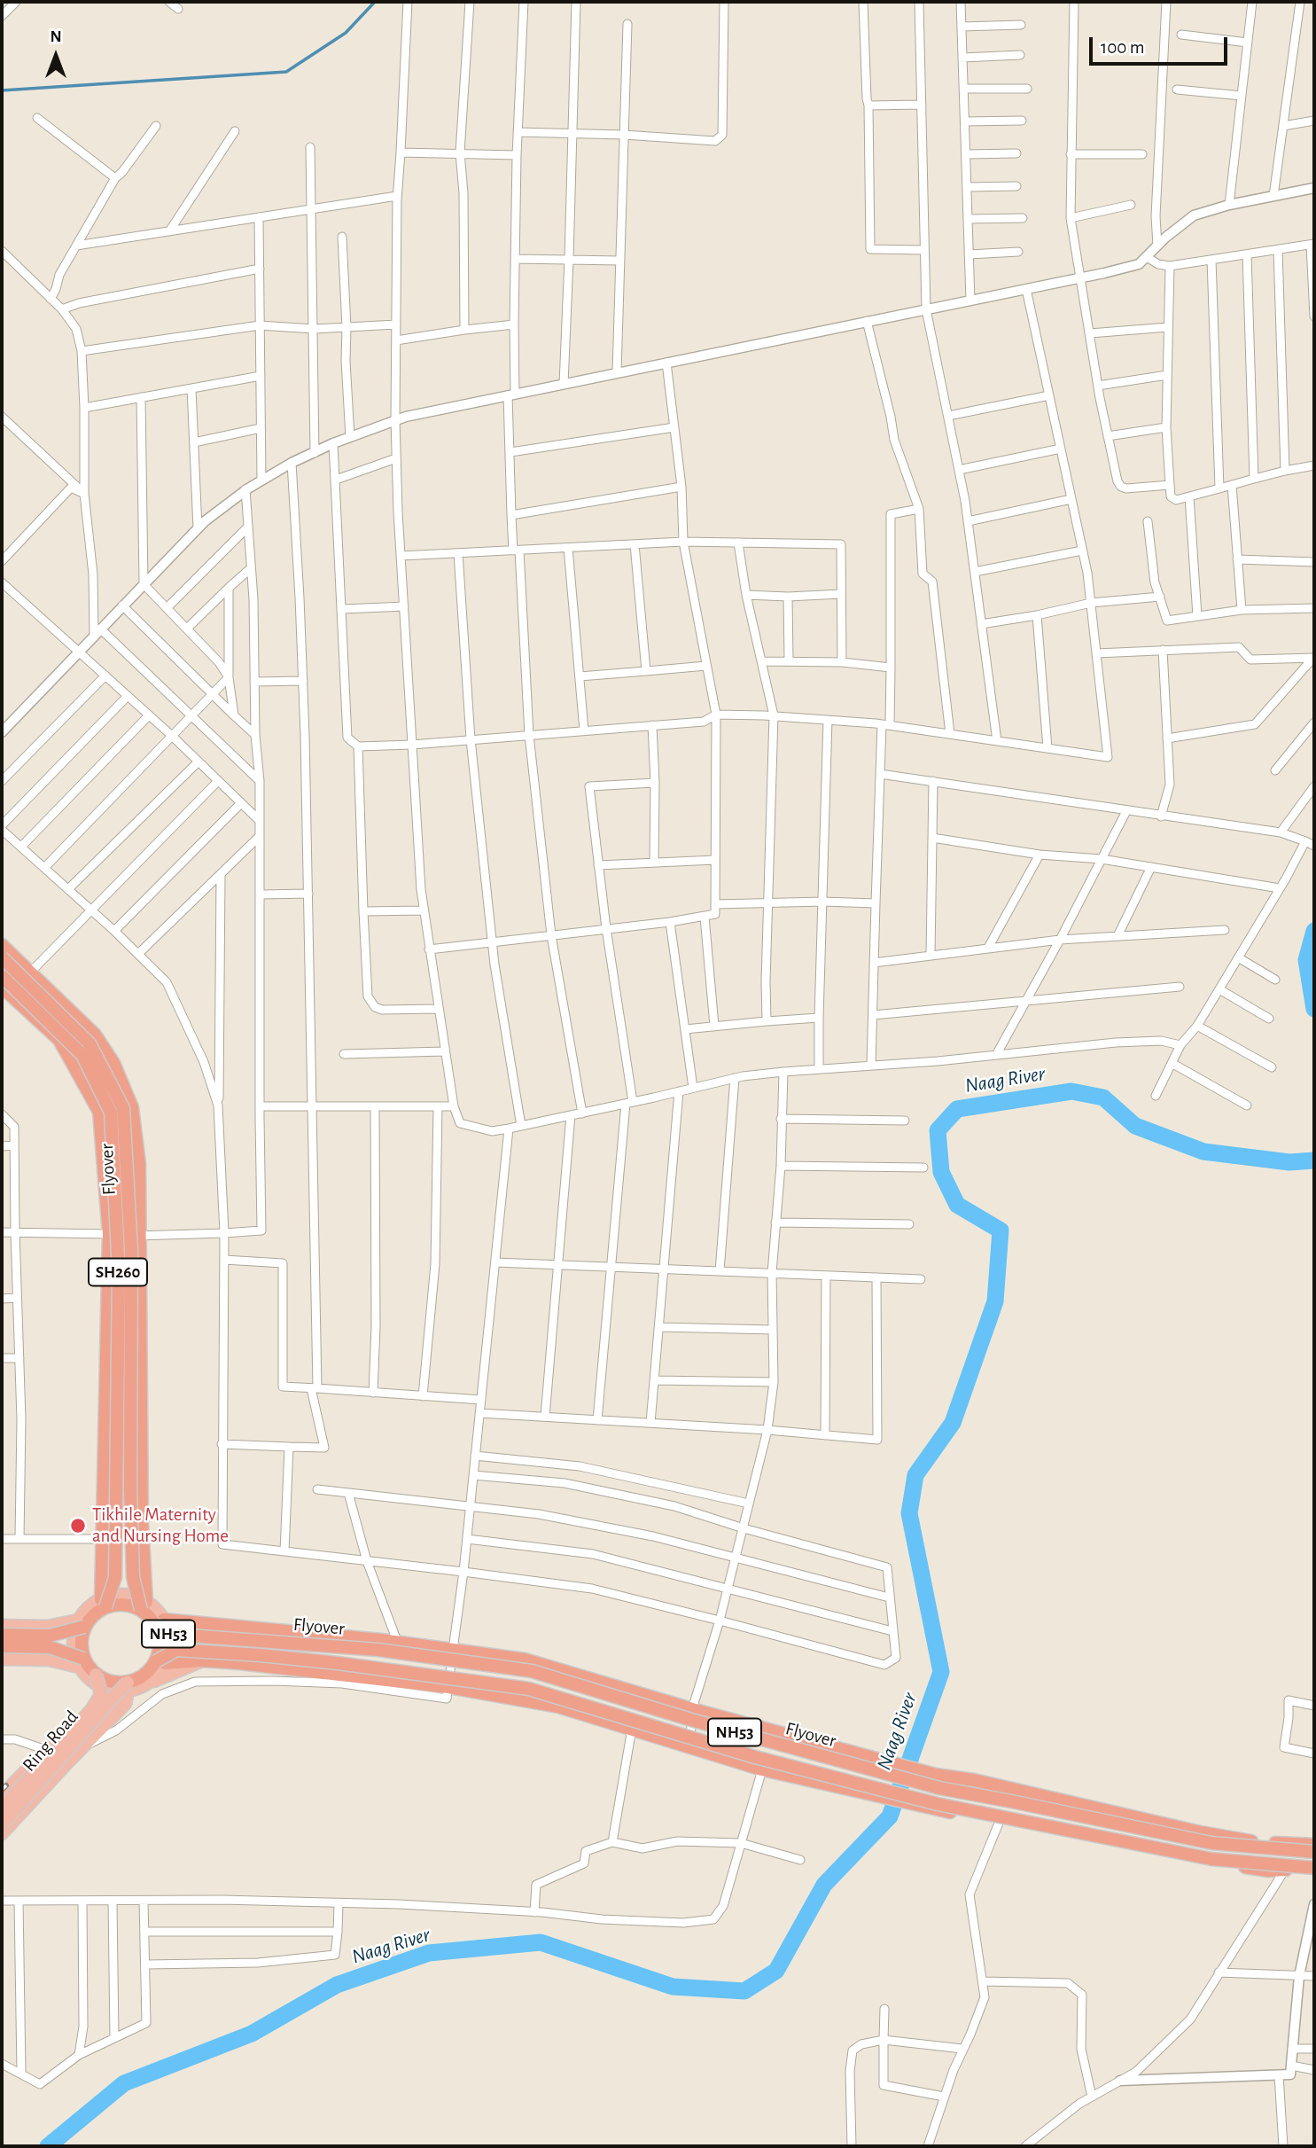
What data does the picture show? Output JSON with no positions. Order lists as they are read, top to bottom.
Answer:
{
  "streets": {
    "highway": ["Flyover", "SH260", "NH53"],
    "main road": ["Ring Road"]
  },
  "crossings": [
    ["Flyover", "SH260"],
    ["Flyover", "NH53"],
    ["Flyover", "Ring Road"],
    ["SH260", "NH53"],
    ["SH260", "Ring Road"],
    ["NH53", "Ring Road"]
  ],
  "water": ["Naag River"],
  "places": ["Tikhile Maternity and Nursing Home"],
  "scale_bar": "100 m",
  "north": "top"
}
